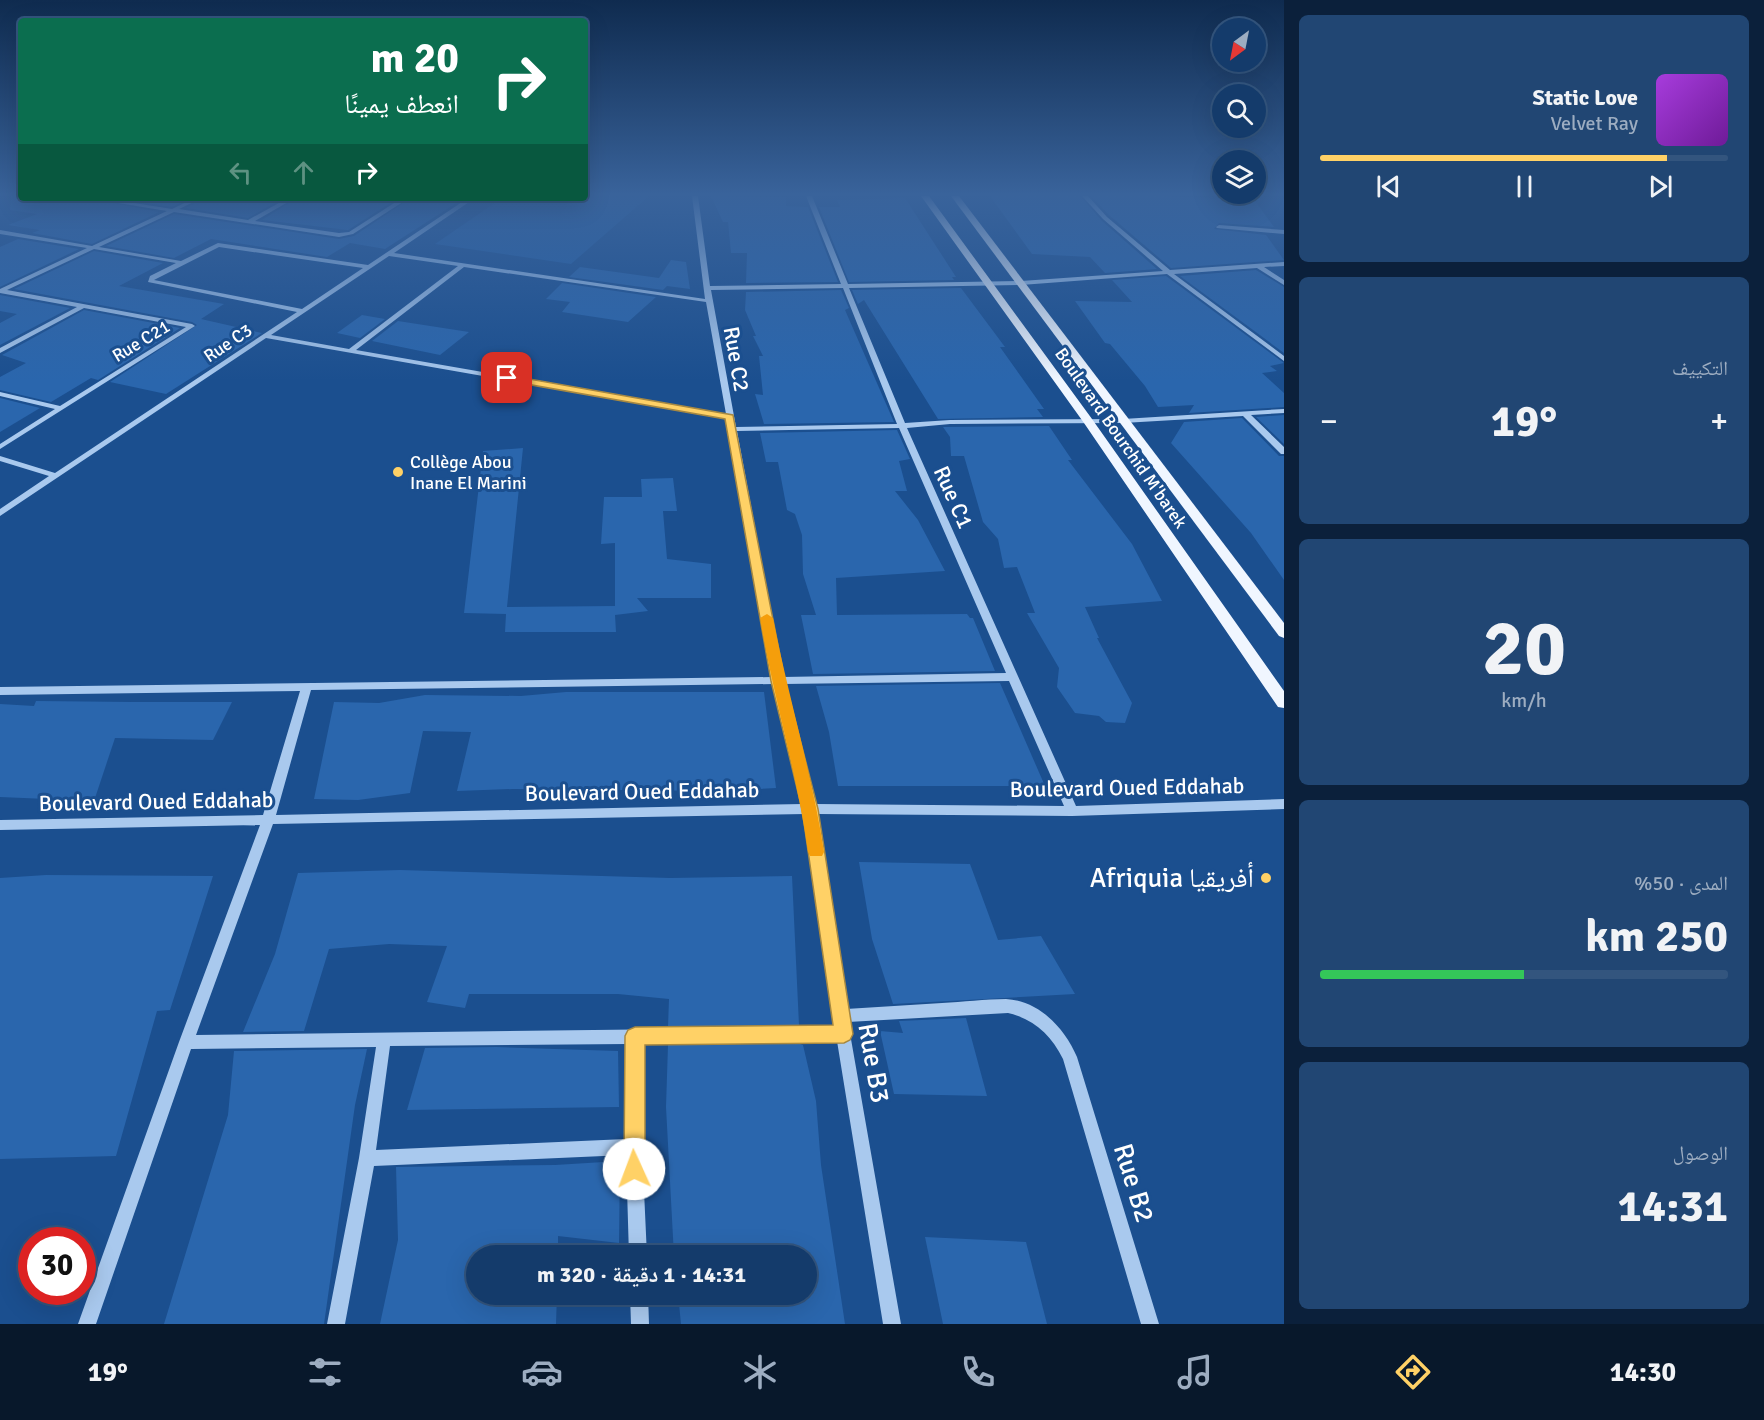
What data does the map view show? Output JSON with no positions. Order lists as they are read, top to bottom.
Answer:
{
  "streets": {
    "main road": ["Boulevard Bourchid M'barek"],
    "street": [
      "Rue C21",
      "Rue C3",
      "Rue C2",
      "Rue C1",
      "Boulevard Oued Eddahab",
      "Rue B3",
      "Rue B2"
    ]
  },
  "crossings": [
    ["Rue C2", "Boulevard Oued Eddahab"],
    ["Rue C2", "Rue B3"],
    ["Rue C1", "Boulevard Oued Eddahab"],
    ["Boulevard Oued Eddahab", "Rue B3"],
    ["Rue B3", "Rue B2"]
  ],
  "places": ["Collège Abou Inane El Marini", "Afriquia أفريقيا"],
  "north": "bottom left",
  "page": {
    "turn": ["20 m", "انعطف يمينًا"],
    "song": ["Static Love", "Velvet Ray"],
    "tile": [
      "التكييف",
      ["20", "km/h"],
      ["المدى · 50%", "250 km"],
      ["الوصول", "14:31"]
    ],
    "heat": ["−", "19°", "+"],
    "limit": "30",
    "trip": "14:31 · 1 دقيقة · 320 m",
    "tabs": ["14:30", "19°"]
  }
}
